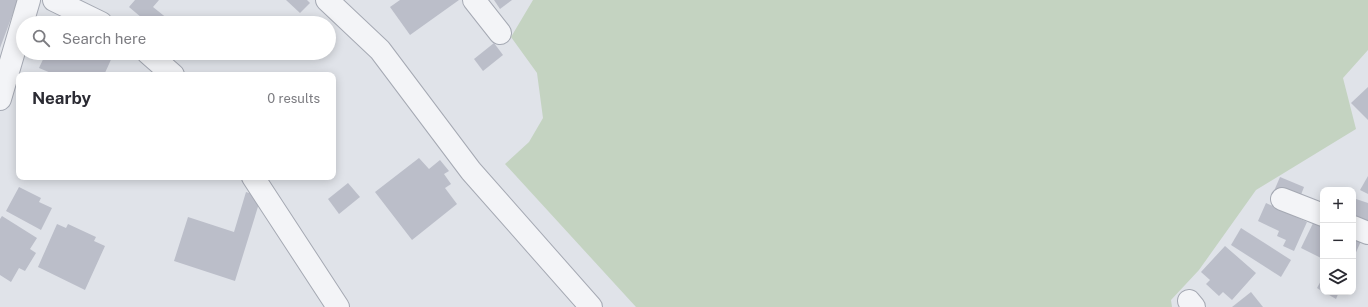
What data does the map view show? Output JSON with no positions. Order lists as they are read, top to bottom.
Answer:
{
  "page": {
    "search": "Search here",
    "heading": ["Nearby", "0 results"],
    "map_buttons": ["+", "−"]
  }
}
